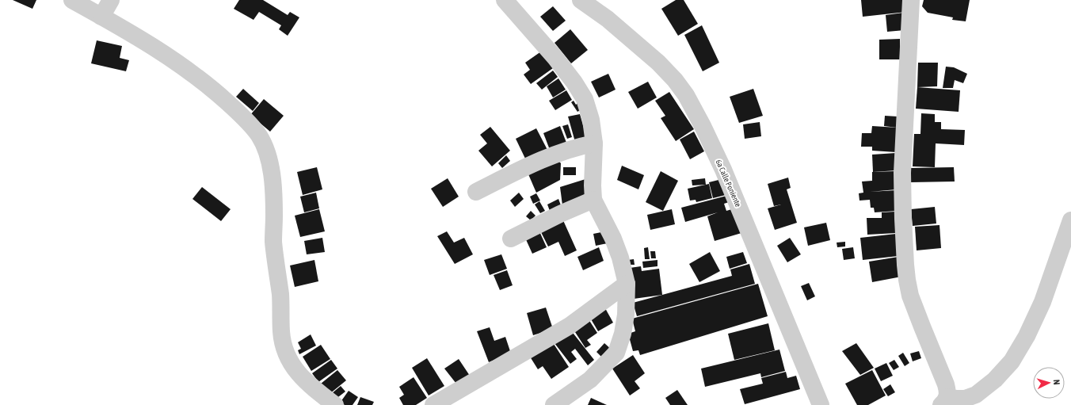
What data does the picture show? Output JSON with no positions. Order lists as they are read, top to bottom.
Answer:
{
  "streets": {
    "street": ["6a Calle Poniente"]
  },
  "north": "right"
}
